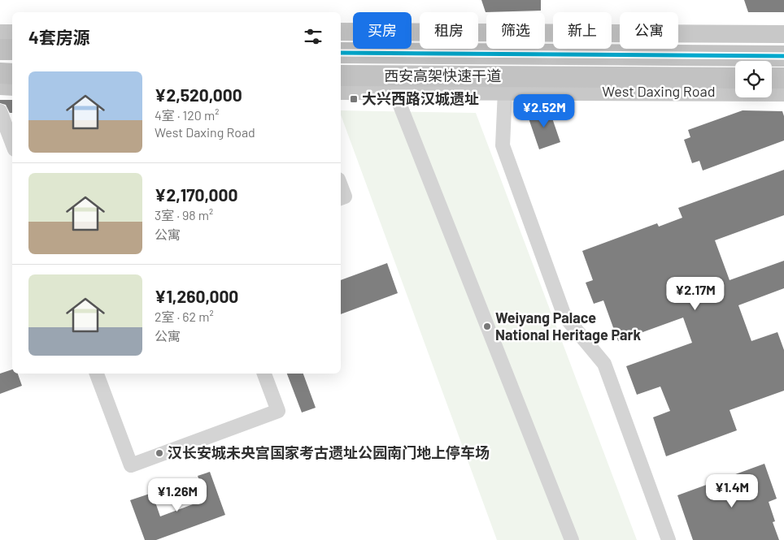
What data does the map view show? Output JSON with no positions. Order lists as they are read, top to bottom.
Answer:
{
  "streets": {
    "highway": ["西安高架快速干道"],
    "main road": ["West Daxing Road"]
  },
  "places": {
    "transit": ["大兴西路汉城遗址"],
    "other": ["Weiyang Palace National Heritage Park", "汉长安城未央宫国家考古遗址公园南门地上停车场"]
  },
  "page": {
    "chip": [
      "买房",
      "租房",
      "筛选",
      "新上",
      "公寓"
    ],
    "heading": "4套房源",
    "list": [
      {
        "name": "¥2,520,000",
        "note": "4室 · 120 m² · West Daxing Road"
      },
      {
        "name": "¥2,170,000",
        "note": "3室 · 98 m² · 公寓"
      },
      {
        "name": "¥1,260,000",
        "note": "2室 · 62 m² · 公寓"
      }
    ],
    "price": [
      "¥2.52M",
      "¥2.17M",
      "¥1.4M",
      "¥1.26M"
    ]
  }
}
